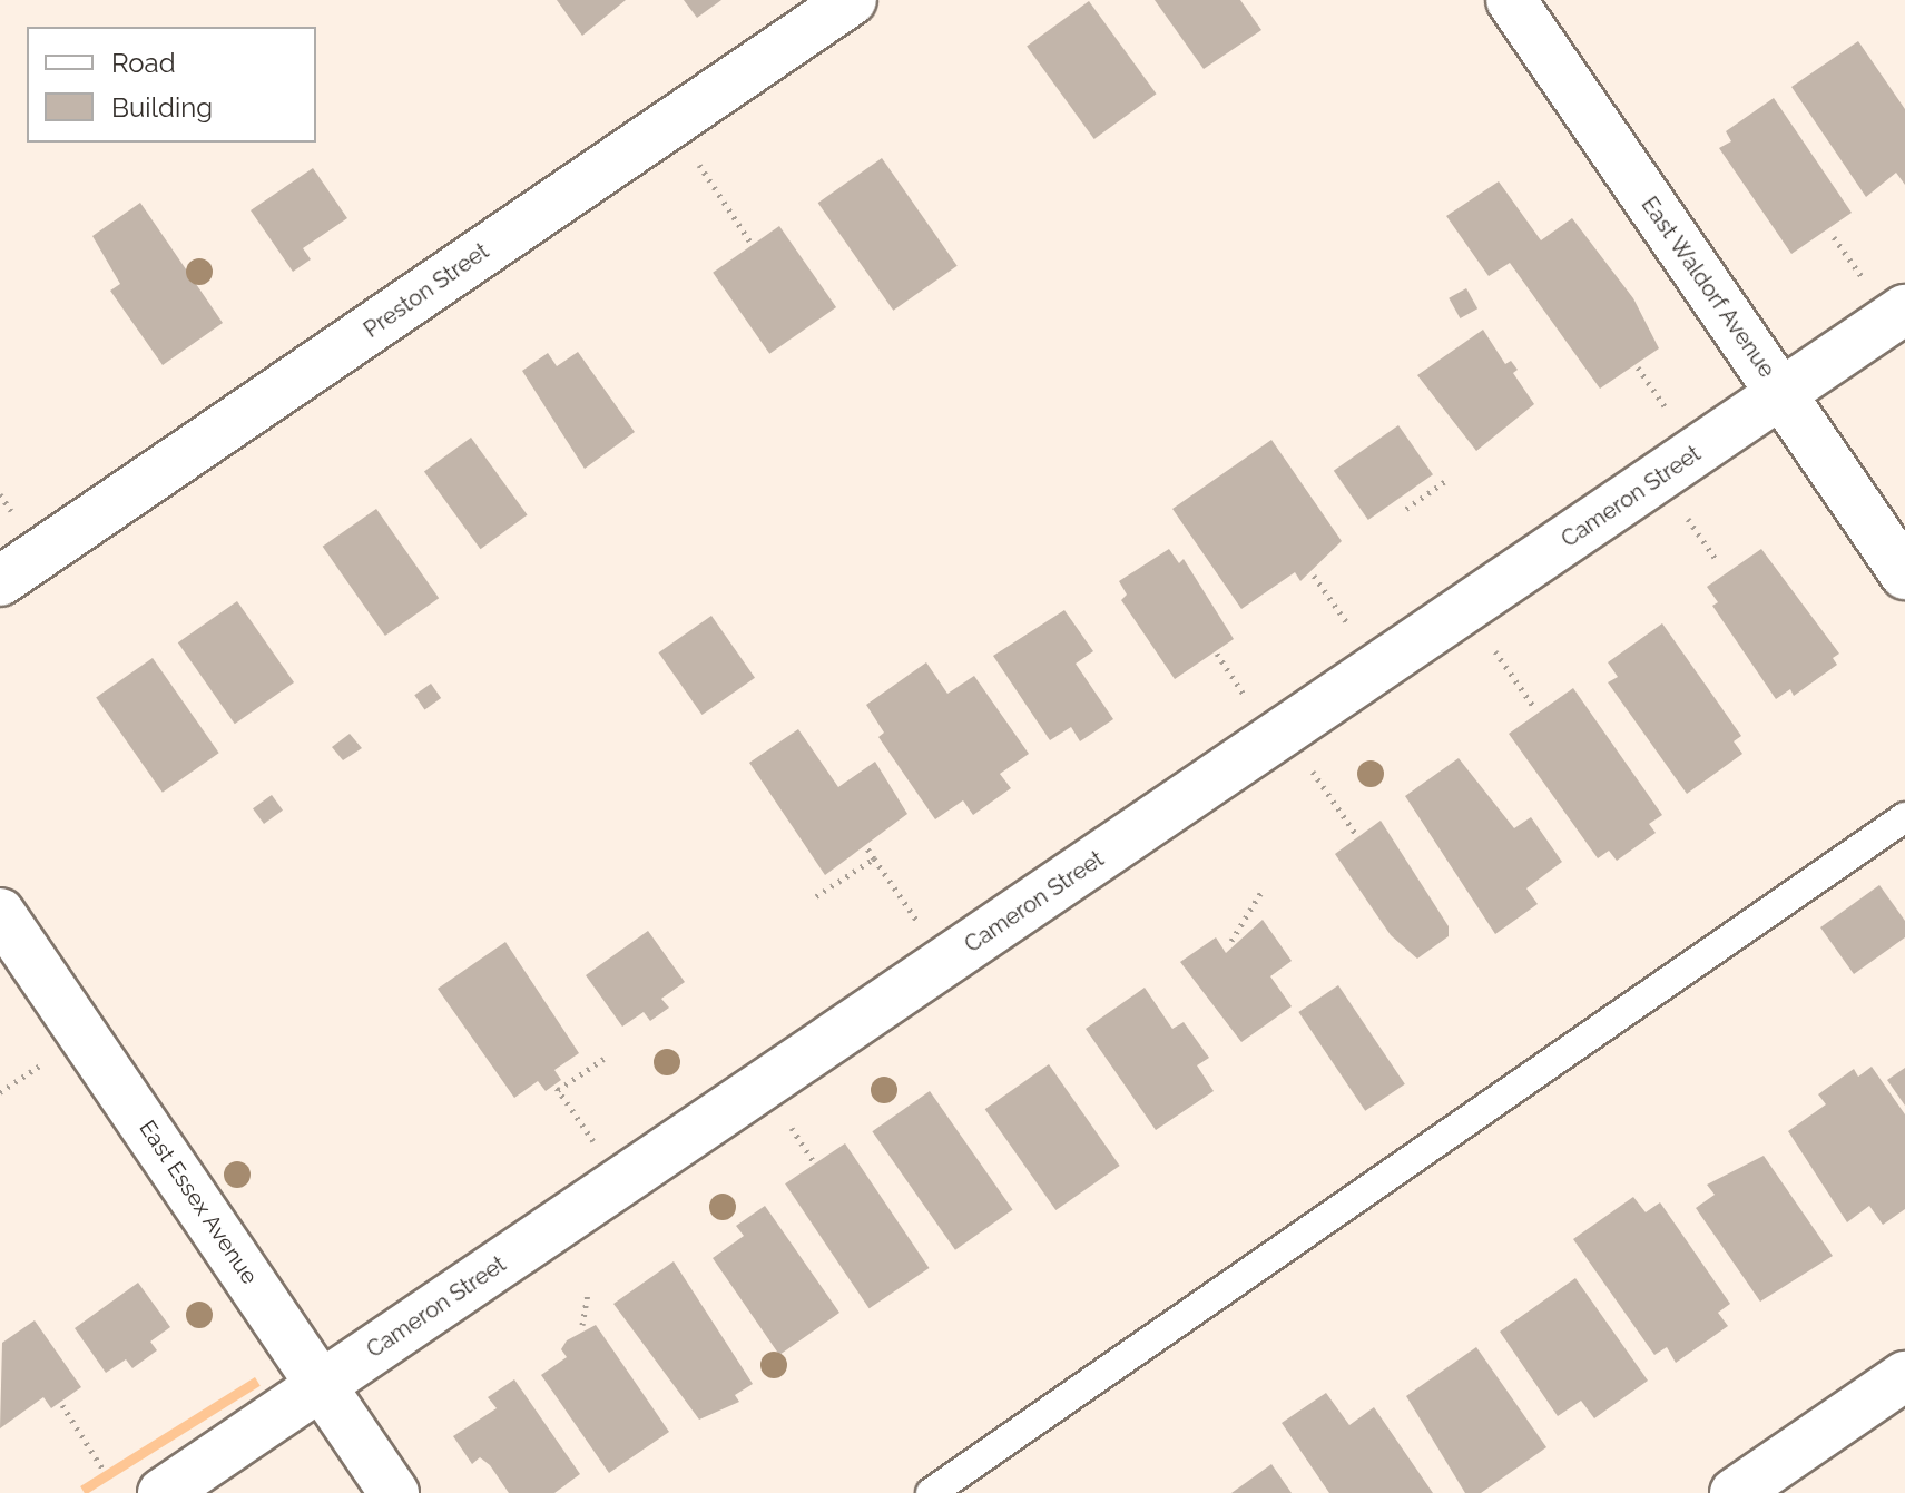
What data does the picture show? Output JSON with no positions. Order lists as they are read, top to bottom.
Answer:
{
  "streets": {
    "street": [
      "East Waldorf Avenue",
      "Preston Street",
      "Cameron Street",
      "East Essex Avenue"
    ]
  },
  "crossings": [
    ["East Waldorf Avenue", "Cameron Street"],
    ["Cameron Street", "East Essex Avenue"]
  ],
  "legend": ["Road", "Building"]
}
